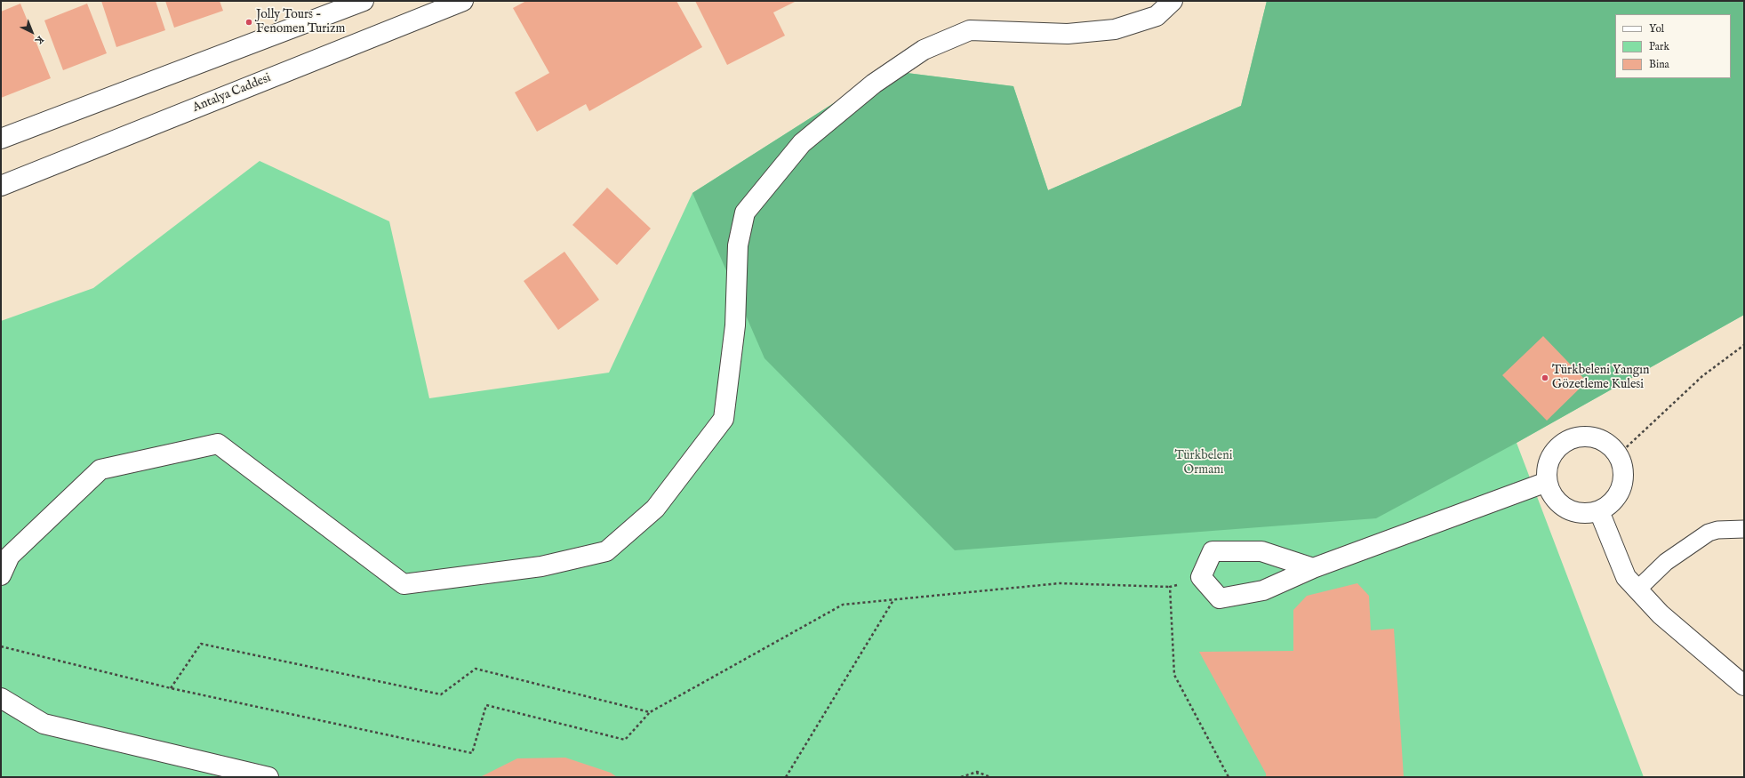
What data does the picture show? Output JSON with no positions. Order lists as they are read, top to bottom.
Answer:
{
  "streets": {
    "street": ["Antalya Caddesi"]
  },
  "parks": ["Türkbeleni Ormanı"],
  "places": ["Jolly Tours - Fenomen Turizm", "Türkbeleni Yangın Gözetleme Kulesi"],
  "legend": ["Yol", "Park", "Bina"],
  "north": "bottom right"
}
